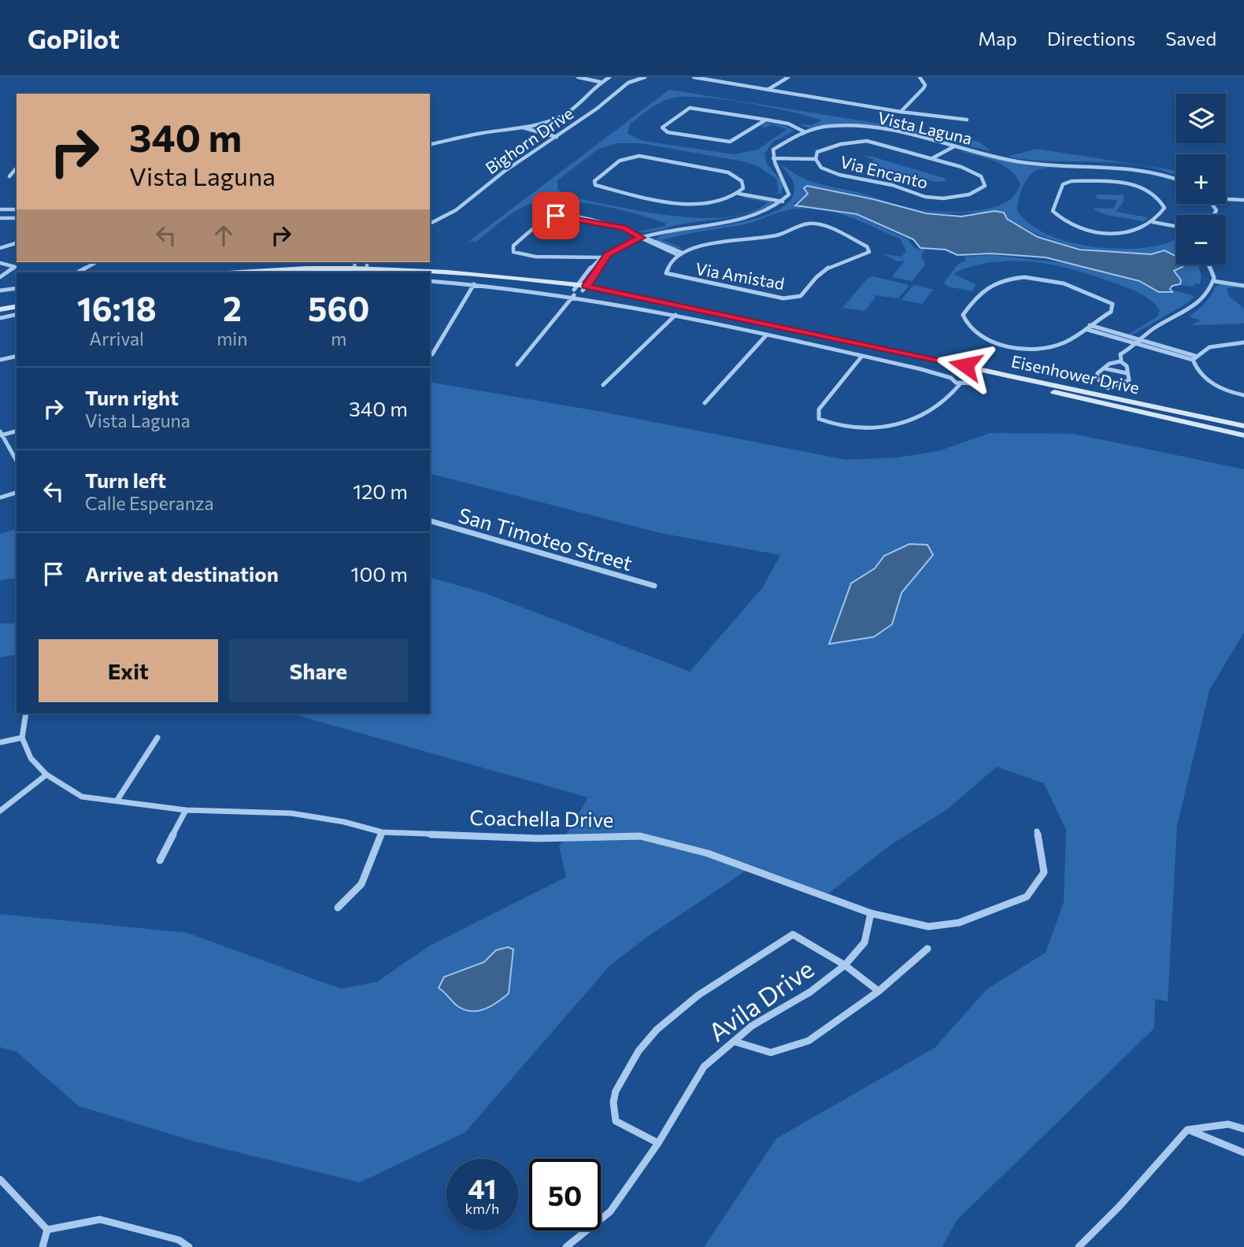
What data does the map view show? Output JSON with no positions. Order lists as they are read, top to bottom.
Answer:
{
  "streets": {
    "main road": ["Eisenhower Drive"],
    "street": [
      "Vista Laguna",
      "Bighorn Drive",
      "Via Encanto",
      "Via Amistad",
      "San Timoteo Street",
      "Coachella Drive",
      "Avila Drive"
    ]
  },
  "crossings": [
    ["Vista Laguna", "Via Encanto"],
    ["Coachella Drive", "Avila Drive"]
  ],
  "page": {
    "header": "GoPilot",
    "nav": ["Map", "Directions", "Saved"],
    "map_buttons": ["+", "−"],
    "turn": ["340 m", "Vista Laguna"],
    "eta": [
      "16:18",
      "Arrival",
      "2",
      "min",
      "560",
      "m"
    ],
    "list": [
      {
        "name": "Turn right",
        "note": "Vista Laguna",
        "value": "340 m"
      },
      {
        "name": "Turn left",
        "note": "Calle Esperanza",
        "value": "120 m"
      },
      {
        "name": "Arrive at destination",
        "value": "100 m"
      }
    ],
    "buttons": ["Exit", "Share"],
    "speed": "41 km/h",
    "limit": "50"
  }
}
